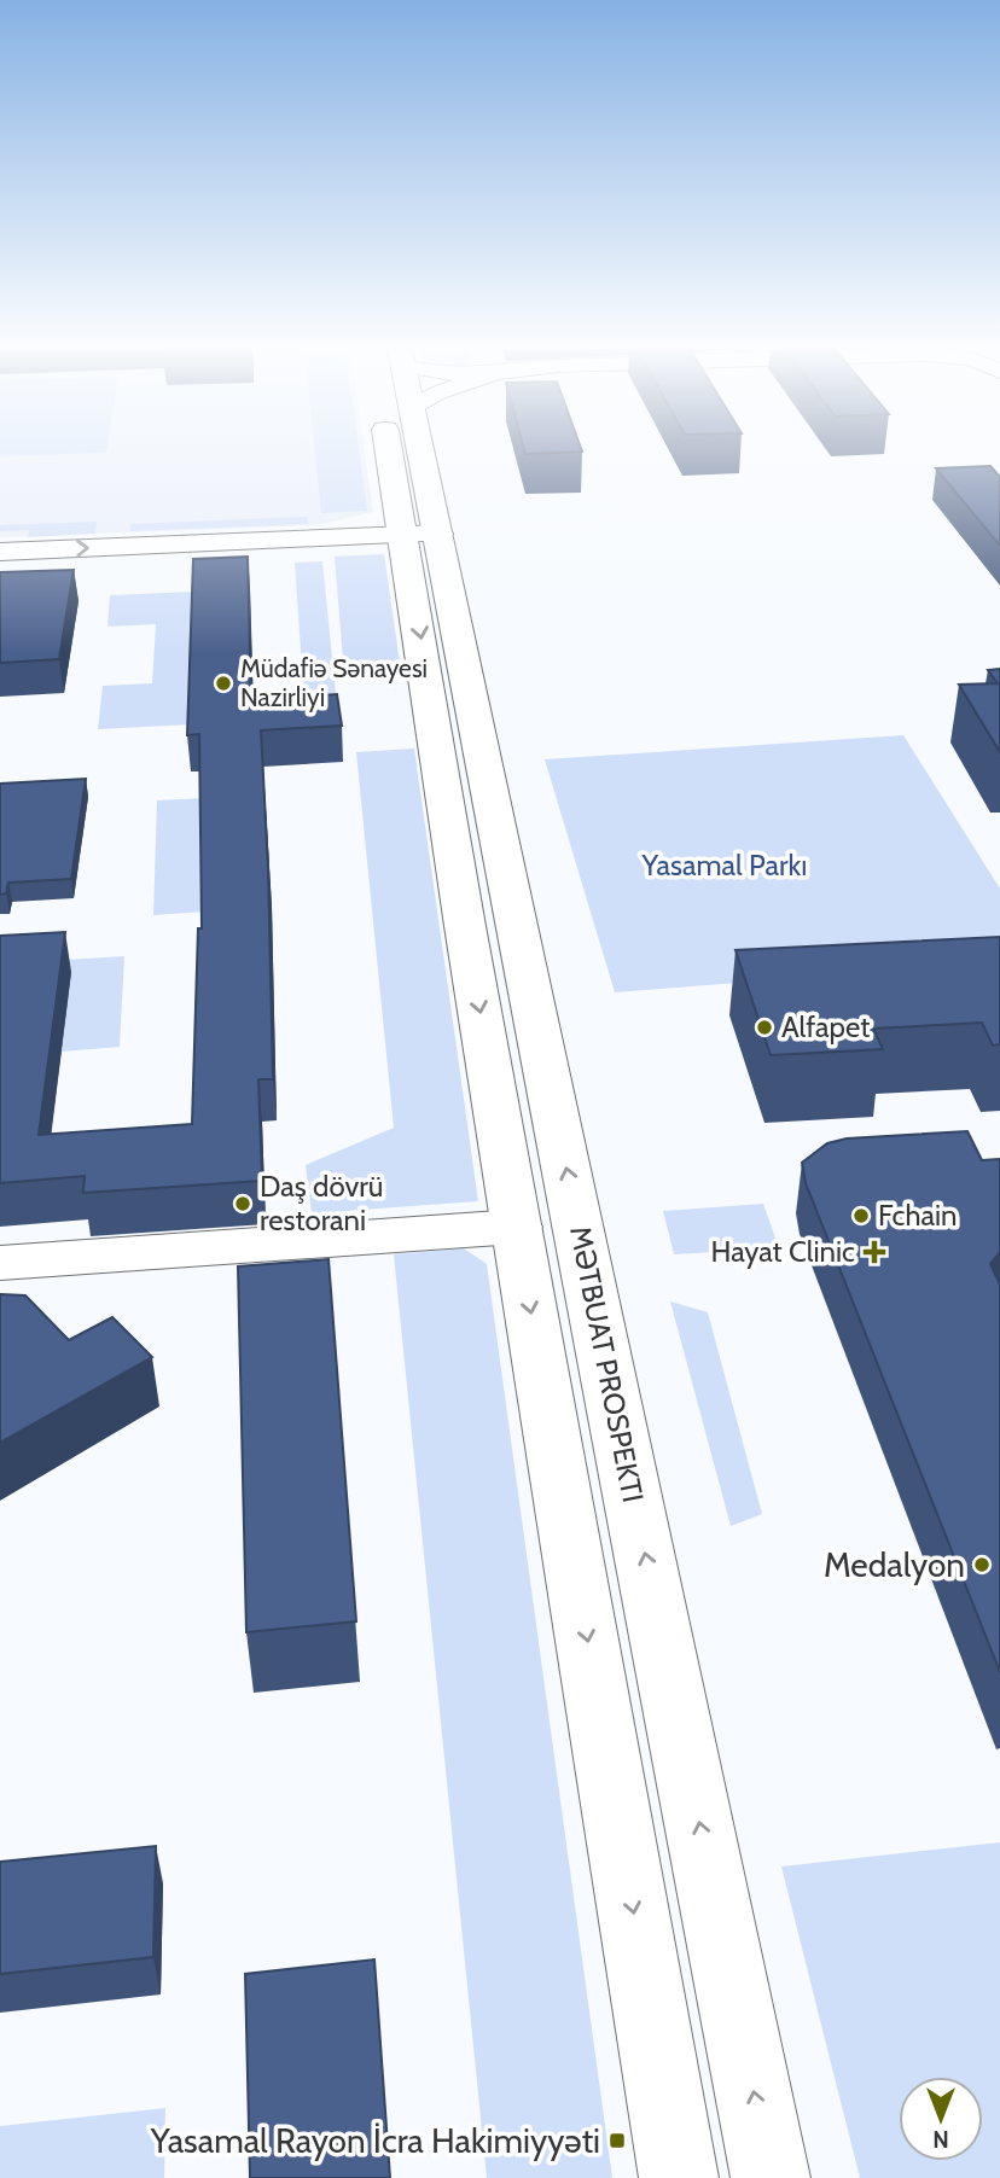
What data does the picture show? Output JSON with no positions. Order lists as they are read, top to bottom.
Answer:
{
  "streets": {
    "main road": ["MƏTBUAT PROSPEKTI"]
  },
  "parks": ["Yasamal Parkı"],
  "places": {
    "other": [
      "Müdafiə Sənayesi Nazirliyi",
      "Alfapet",
      "Daş dövrü restorani",
      "Fchain",
      "Medalyon"
    ],
    "health": ["Hayat Clinic"],
    "transit": ["Yasamal Rayon İcra Hakimiyyəti"]
  },
  "north": "bottom"
}
